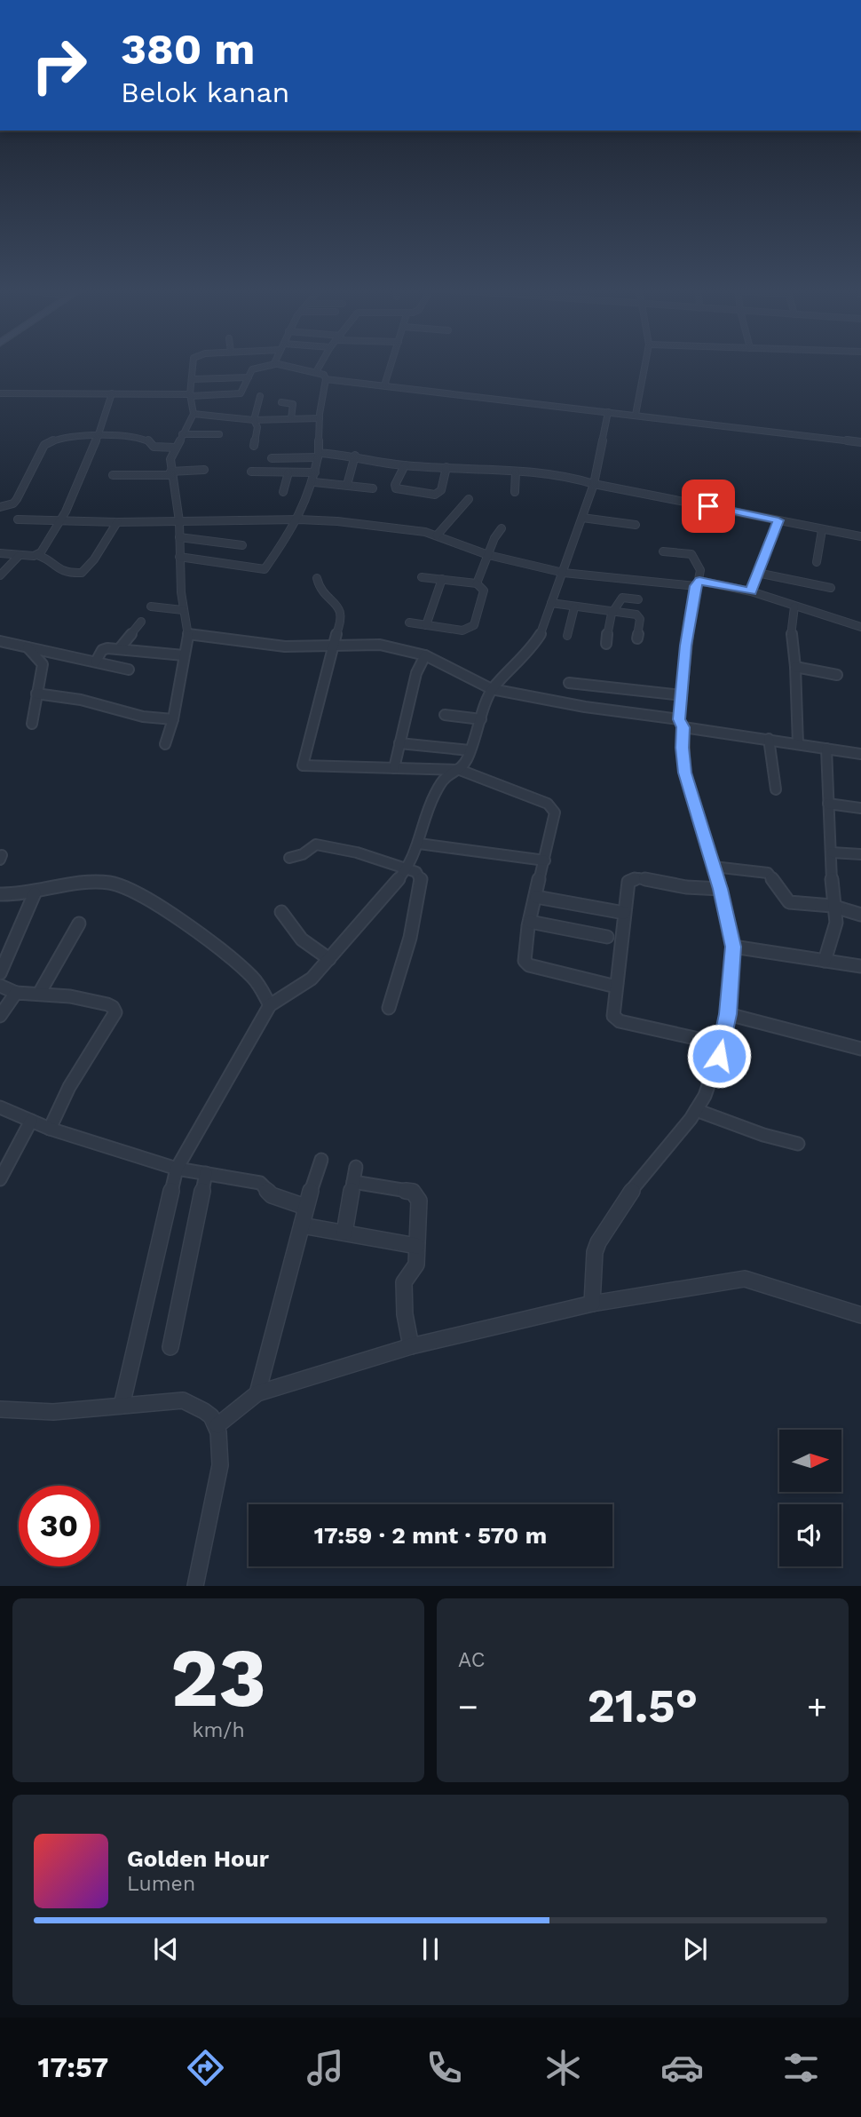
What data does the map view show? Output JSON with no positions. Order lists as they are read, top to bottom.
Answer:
{
  "north": "right",
  "page": {
    "turn": ["380 m", "Belok kanan"],
    "limit": "30",
    "trip": "17:59 · 2 mnt · 570 m",
    "tile": [
      ["23", "km/h"],
      "AC"
    ],
    "heat": ["−", "21.5°", "+"],
    "song": ["Golden Hour", "Lumen"],
    "tabs": "17:57"
  }
}
